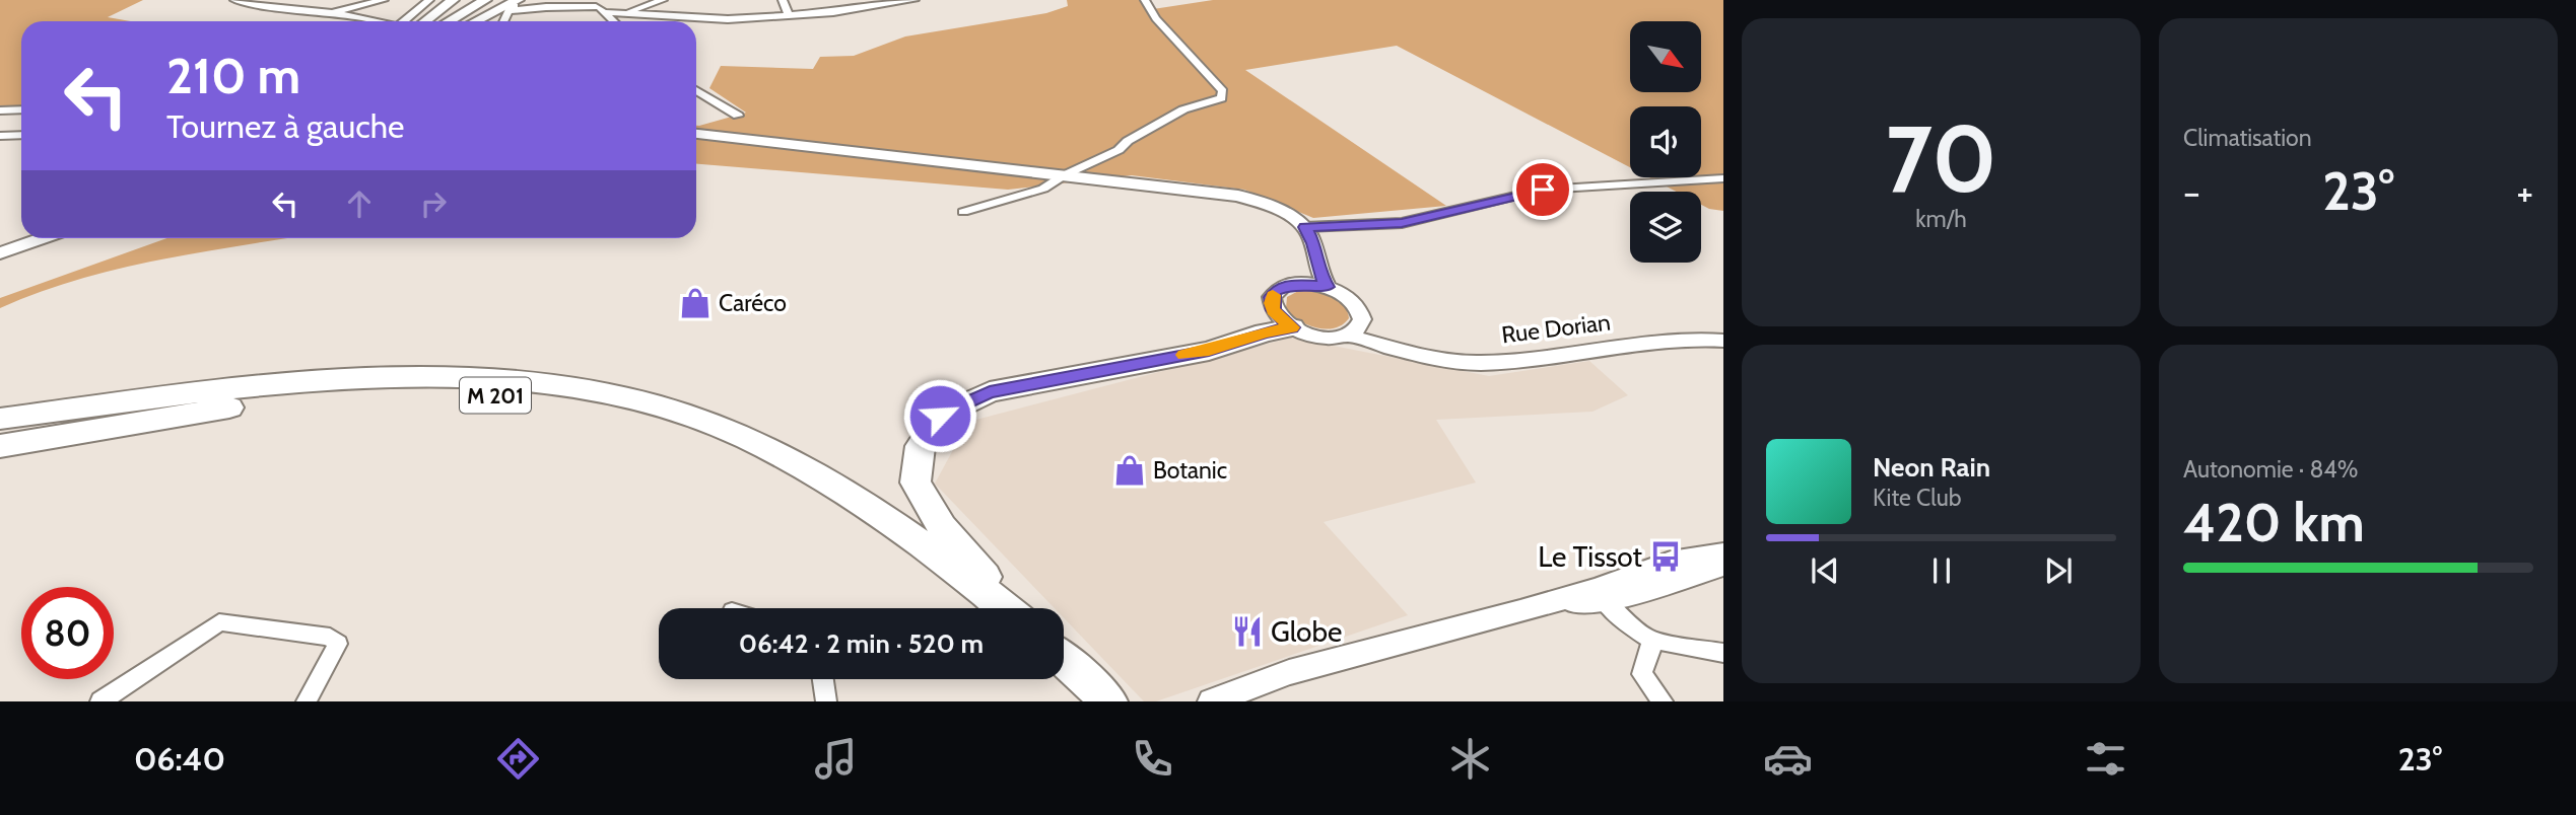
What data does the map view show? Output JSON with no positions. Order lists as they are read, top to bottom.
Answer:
{
  "streets": {
    "highway": ["M 201"],
    "main road": ["Rue Dorian"]
  },
  "places": {
    "shop": ["Caréco", "Botanic"],
    "bus stop": ["Le Tissot"],
    "restaurant": ["Globe"]
  },
  "north": "bottom right",
  "page": {
    "tile": [
      ["70", "km/h"],
      "Climatisation",
      ["Autonomie · 84%", "420 km"]
    ],
    "turn": ["210 m", "Tournez à gauche"],
    "heat": ["−", "23°", "+"],
    "song": ["Neon Rain", "Kite Club"],
    "limit": "80",
    "trip": "06:42 · 2 min · 520 m",
    "tabs": ["06:40", "23°"]
  }
}
